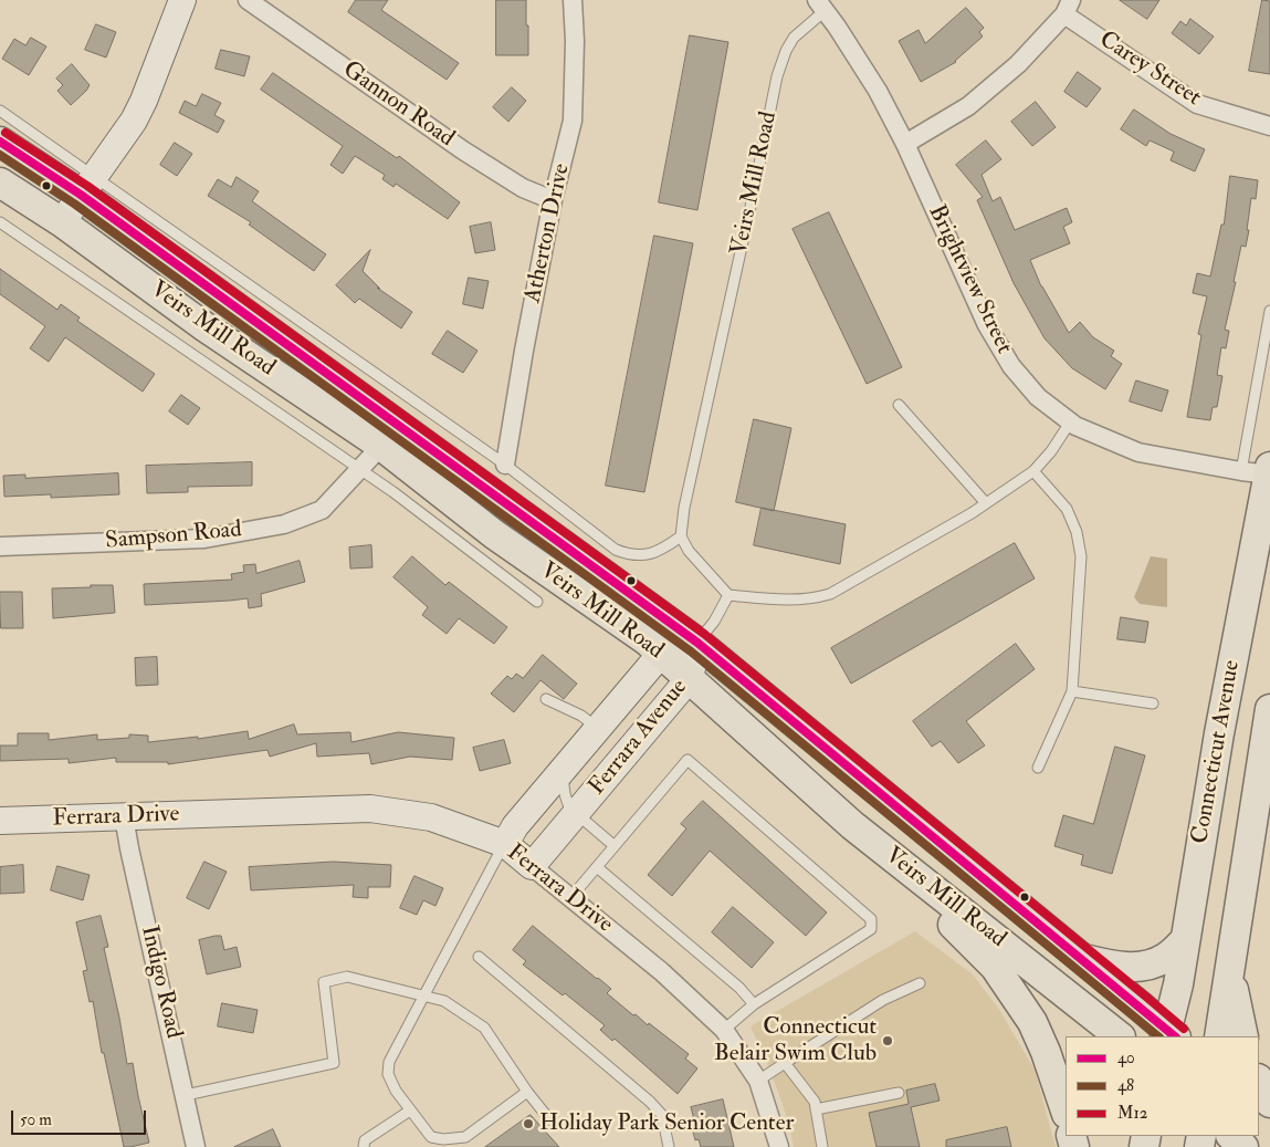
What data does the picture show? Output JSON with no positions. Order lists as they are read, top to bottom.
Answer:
{
  "streets": {
    "main road": ["Veirs Mill Road", "Connecticut Avenue"],
    "street": [
      "Carey Street",
      "Gannon Road",
      "Atherton Drive",
      "Brightview Street",
      "Sampson Road",
      "Ferrara Avenue",
      "Ferrara Drive",
      "Indigo Road"
    ]
  },
  "crossings": [
    ["Gannon Road", "Atherton Drive"],
    ["Veirs Mill Road", "Atherton Drive"],
    ["Veirs Mill Road", "Brightview Street"],
    ["Veirs Mill Road", "Sampson Road"],
    ["Veirs Mill Road", "Ferrara Avenue"],
    ["Veirs Mill Road", "Connecticut Avenue"],
    ["Brightview Street", "Connecticut Avenue"],
    ["Ferrara Avenue", "Ferrara Drive"],
    ["Ferrara Drive", "Indigo Road"]
  ],
  "places": ["Connecticut Belair Swim Club", "Holiday Park Senior Center"],
  "lines": ["transit line M12", "transit line 40", "transit line 48"],
  "legend": ["40", "48", "M12"],
  "scale_bar": "50 m"
}
